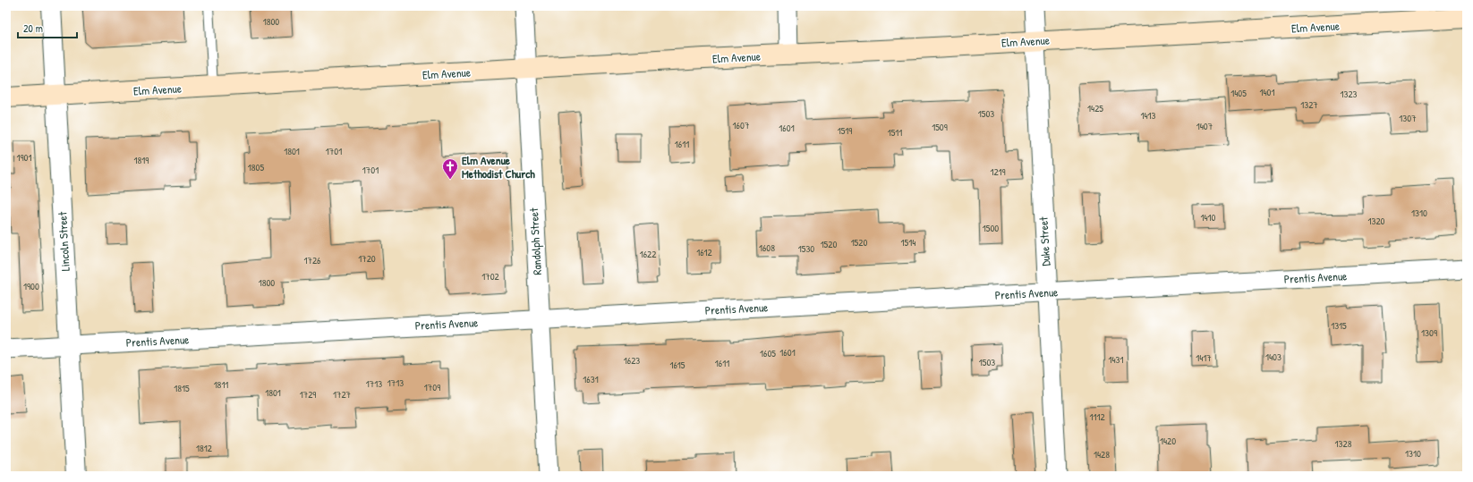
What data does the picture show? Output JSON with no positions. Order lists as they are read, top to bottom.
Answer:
{
  "streets": {
    "main road": ["Elm Avenue"],
    "street": [
      "Lincoln Street",
      "Randolph Street",
      "Duke Street",
      "Prentis Avenue"
    ]
  },
  "crossings": [
    ["Elm Avenue", "Lincoln Street"],
    ["Elm Avenue", "Randolph Street"],
    ["Elm Avenue", "Duke Street"],
    ["Lincoln Street", "Prentis Avenue"],
    ["Randolph Street", "Prentis Avenue"],
    ["Duke Street", "Prentis Avenue"]
  ],
  "places": {
    "church": ["Elm Avenue Methodist Church"]
  },
  "house_numbers": [
    "1800",
    "1401",
    "1405",
    "1323",
    "1327",
    "1425",
    "1503",
    "1413",
    "1307",
    "1607",
    "1407",
    "1509",
    "1601",
    "1519",
    "1511",
    "1611",
    "1801",
    "1701",
    "1901",
    "1819",
    "1805",
    "1701",
    "1219",
    "1310",
    "1410",
    "1320",
    "1500",
    "1520",
    "1514",
    "1520",
    "1608",
    "1530",
    "1612",
    "1622",
    "1720",
    "1726",
    "1702",
    "1800",
    "1900",
    "1315",
    "1309",
    "1601",
    "1605",
    "1403",
    "1417",
    "1431",
    "1623",
    "1503",
    "1611",
    "1615",
    "1631",
    "1713",
    "1713",
    "1811",
    "1709",
    "1815",
    "1801",
    "1729",
    "1727",
    "1112",
    "1420",
    "1328",
    "1812",
    "1310",
    "1428"
  ],
  "scale_bar": "20 m"
}
